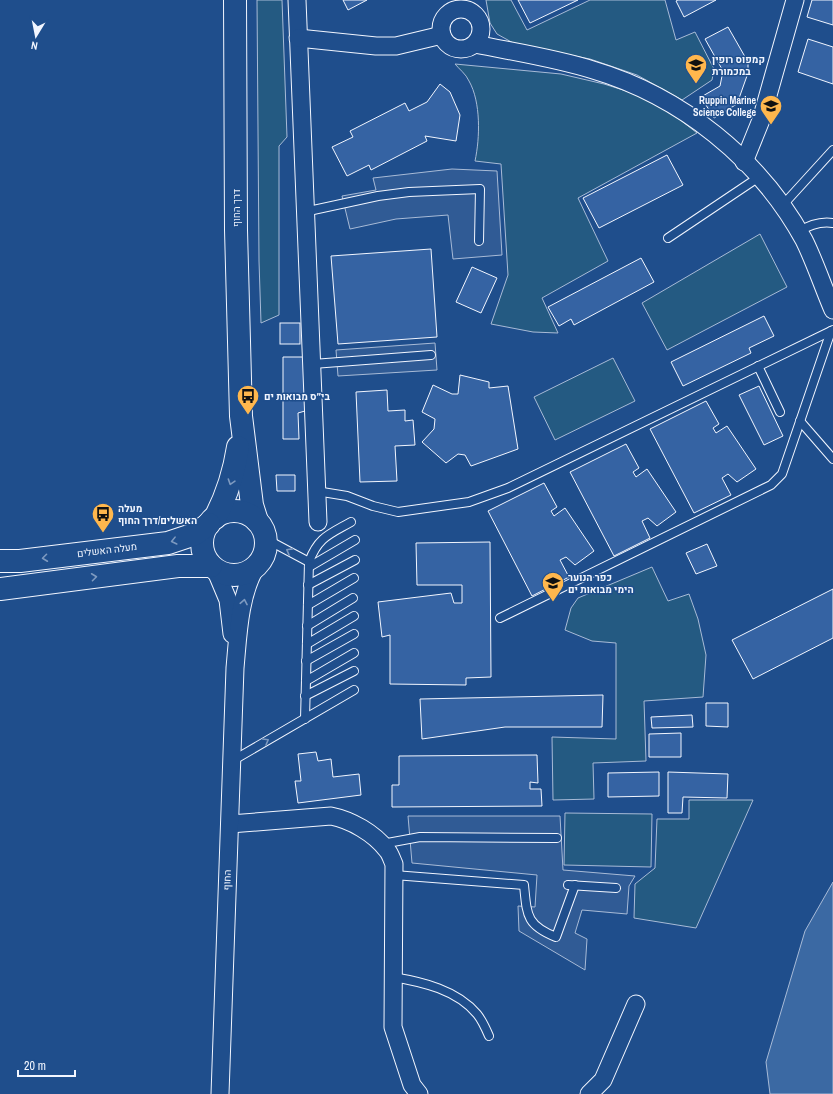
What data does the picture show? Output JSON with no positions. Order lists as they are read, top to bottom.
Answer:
{
  "streets": {
    "main road": ["דרך החוף", "מעלה האשלים"],
    "street": ["החוף"]
  },
  "crossings": [
    ["דרך החוף", "מעלה האשלים"],
    ["דרך החוף", "החוף"],
    ["מעלה האשלים", "החוף"]
  ],
  "places": {
    "school or university": ["קמפוס רופין במכמורת", "Ruppin Marine Science College", "כפר הנוער הימי מבואות ים"],
    "bus stop": ["בי״ס מבואות ים", "מעלה האשלים/דרך החוף"]
  },
  "scale_bar": "20 m",
  "north": "bottom"
}
